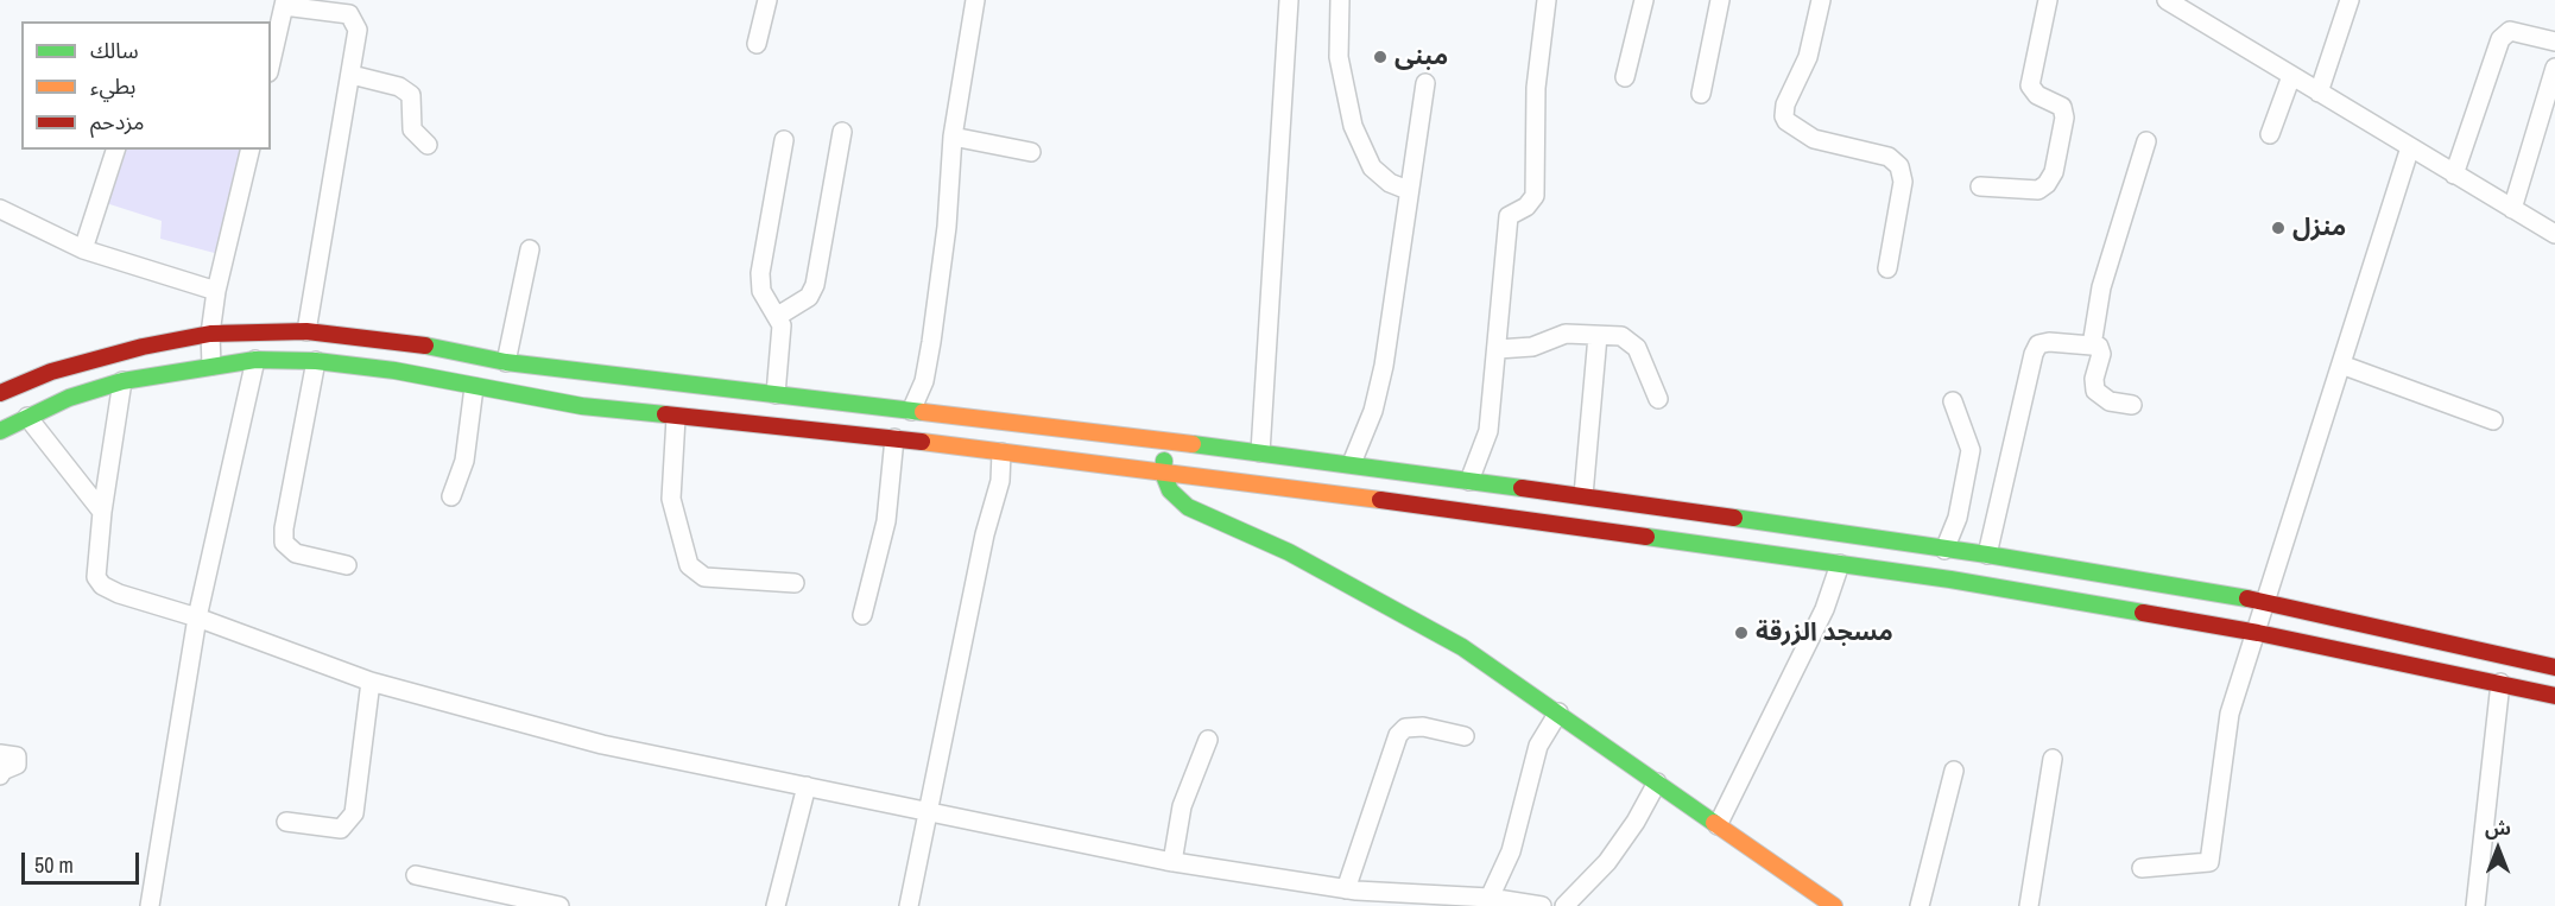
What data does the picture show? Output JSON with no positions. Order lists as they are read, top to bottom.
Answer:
{
  "places": ["مبنى", "منزل", "مسجد الزرقة"],
  "legend": ["سالك", "بطيء", "مزدحم"],
  "scale_bar": "50 m",
  "north": "top"
}
